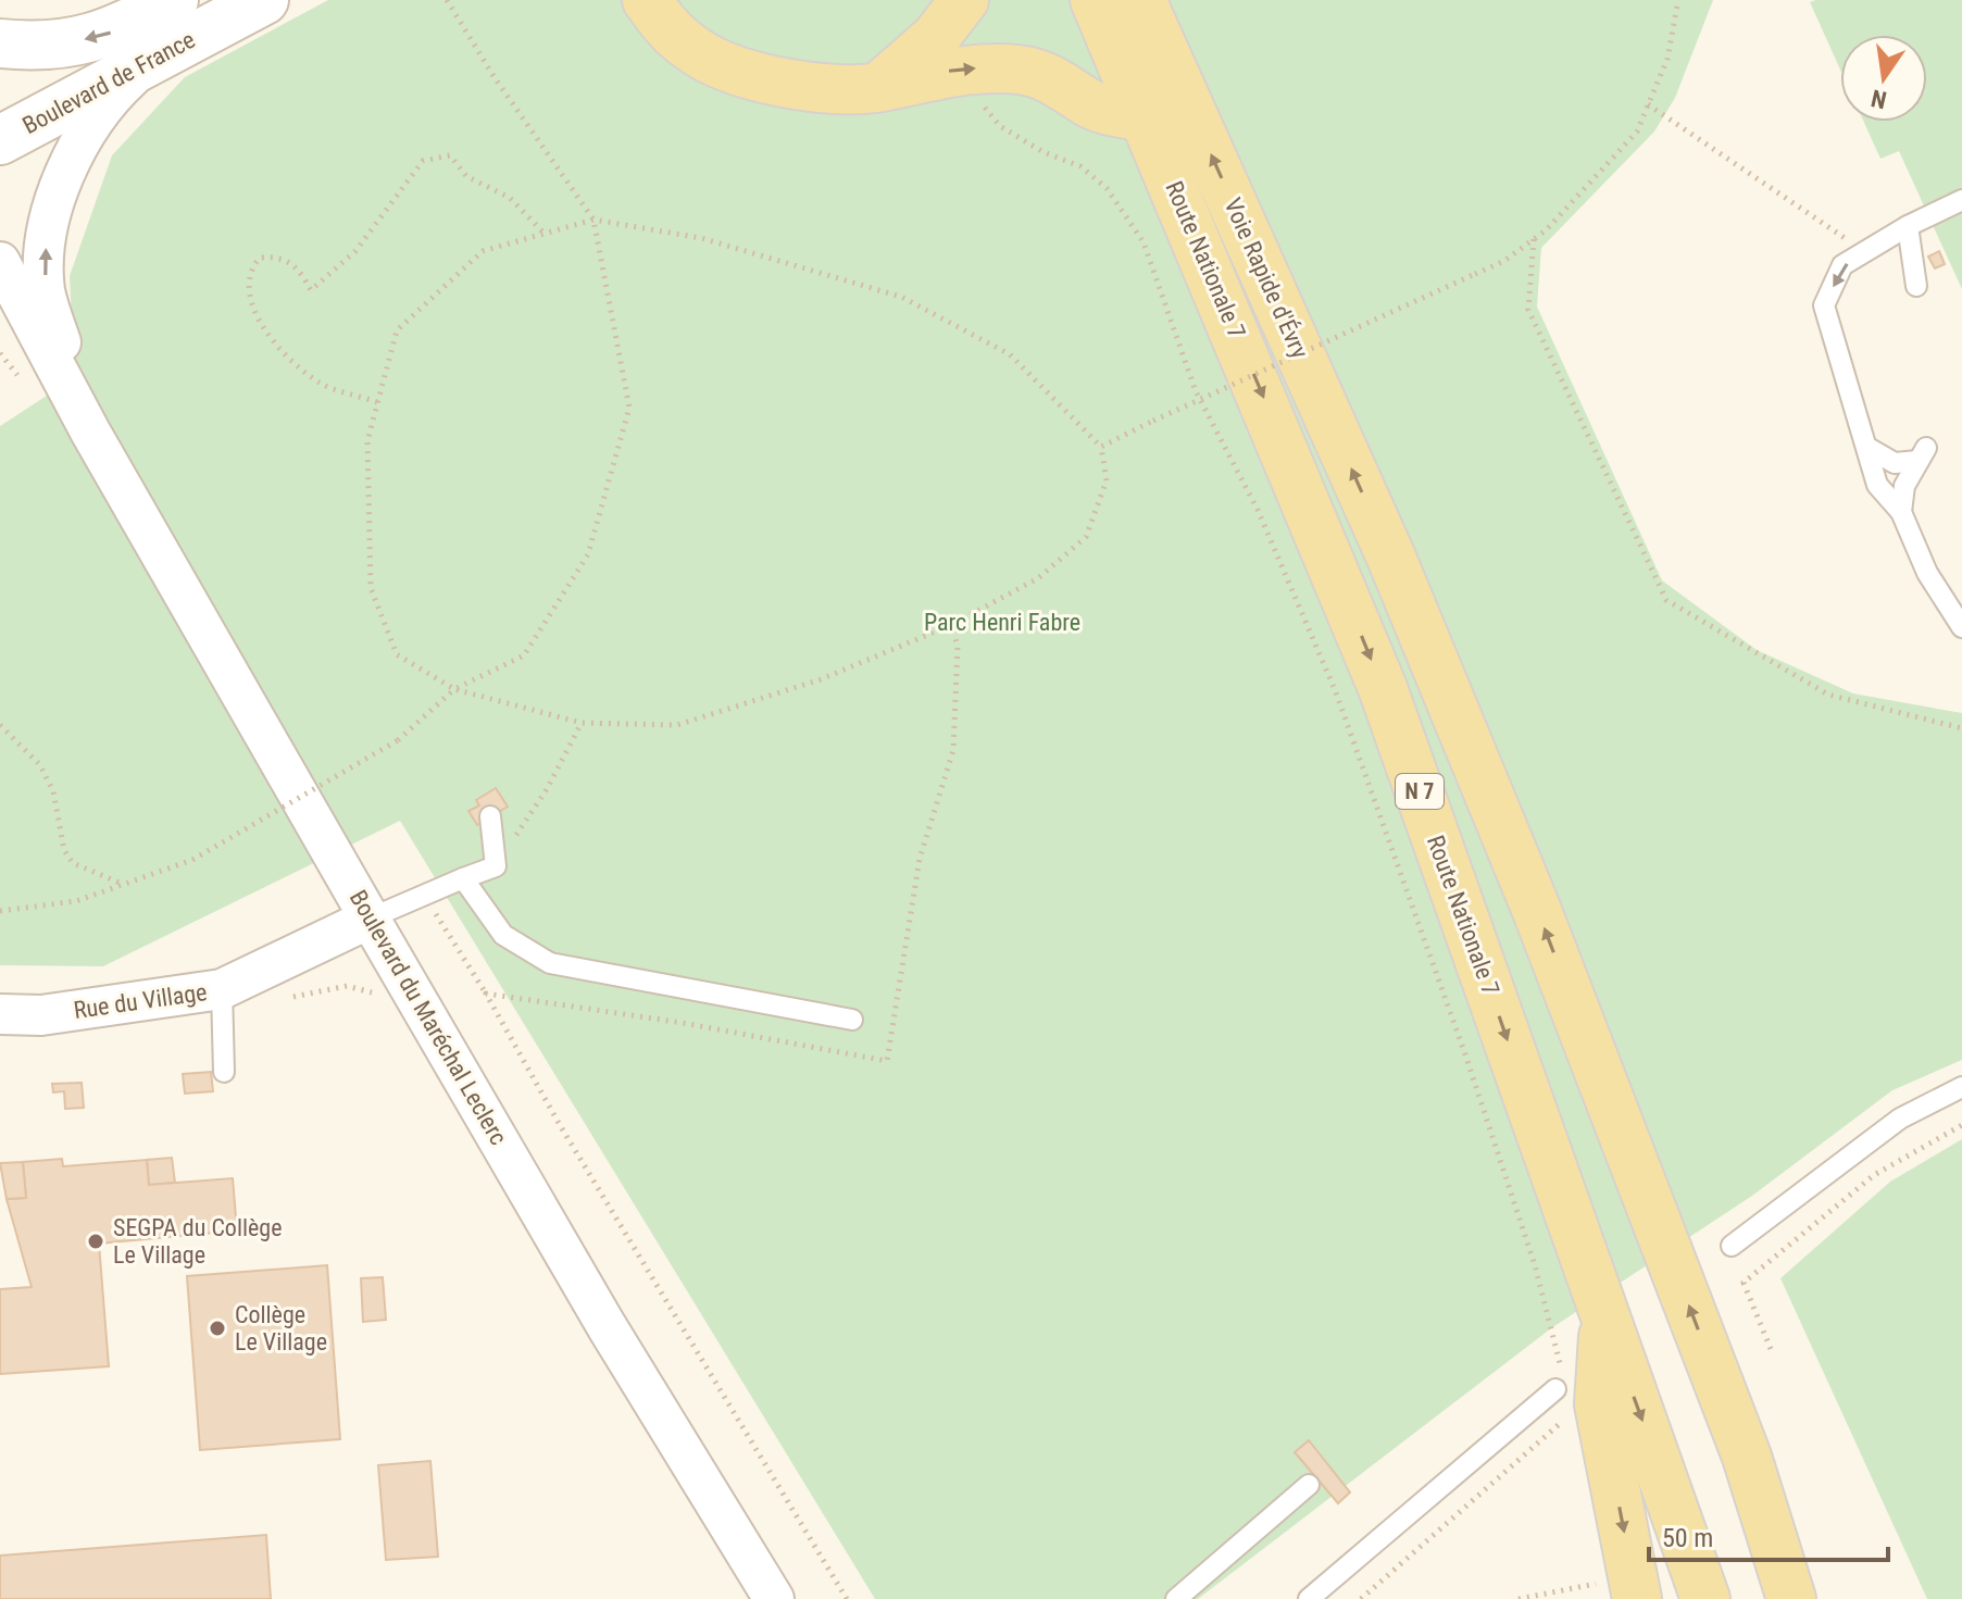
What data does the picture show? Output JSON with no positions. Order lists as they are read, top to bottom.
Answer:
{
  "streets": {
    "main road": [
      "Boulevard de France",
      "Route Nationale 7",
      "Voie Rapide d'Évry",
      "N 7"
    ],
    "street": ["Rue du Village", "Boulevard du Maréchal Leclerc"]
  },
  "crossings": [
    ["Boulevard de France", "Boulevard du Maréchal Leclerc"],
    ["Voie Rapide d'Évry", "N 7"],
    ["Rue du Village", "Boulevard du Maréchal Leclerc"]
  ],
  "one_way": ["Voie Rapide d'Évry"],
  "parks": ["Parc Henri Fabre"],
  "places": ["SEGPA du Collège Le Village", "Collège Le Village"],
  "scale_bar": "50 m",
  "north": "bottom"
}
